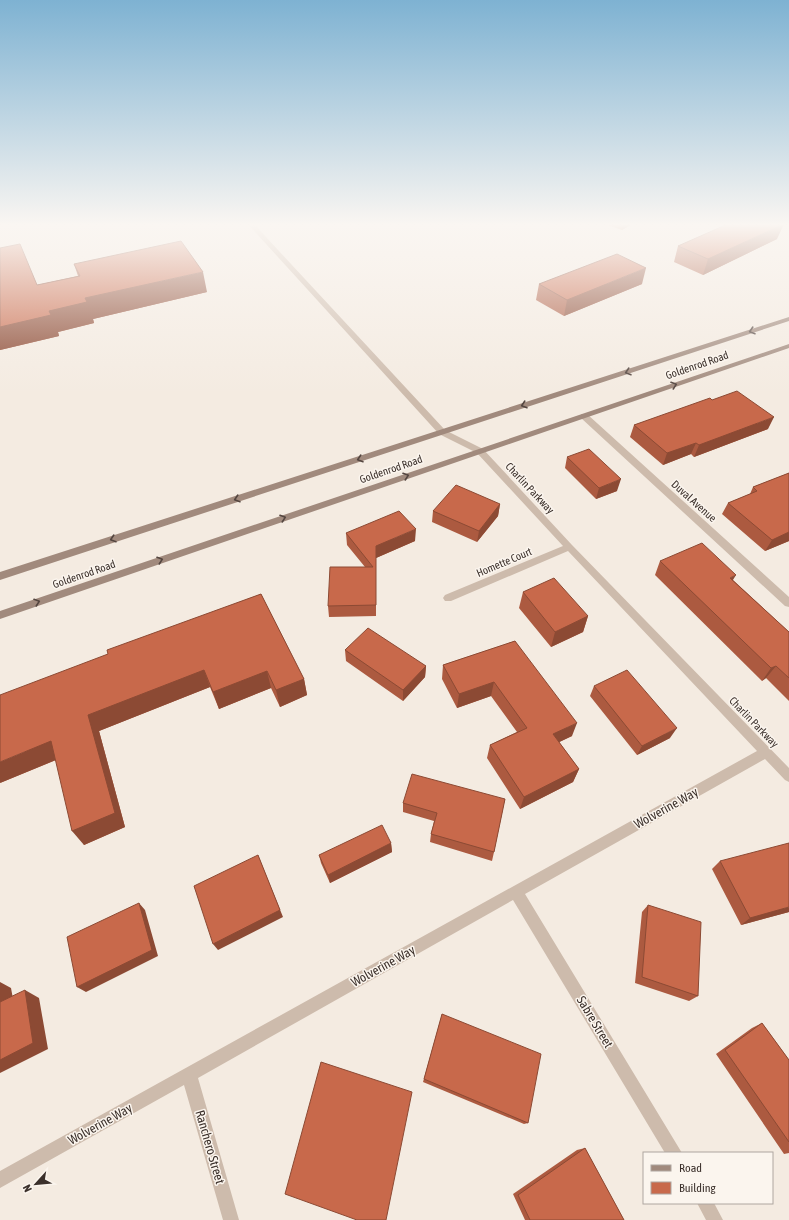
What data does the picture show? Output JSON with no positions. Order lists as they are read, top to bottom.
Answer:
{
  "streets": {
    "main road": ["Goldenrod Road"],
    "street": [
      "Charlin Parkway",
      "Duval Avenue",
      "Homette Court",
      "Wolverine Way",
      "Sabre Street",
      "Ranchero Street"
    ]
  },
  "crossings": [
    ["Goldenrod Road", "Charlin Parkway"],
    ["Goldenrod Road", "Duval Avenue"],
    ["Charlin Parkway", "Homette Court"],
    ["Charlin Parkway", "Wolverine Way"],
    ["Wolverine Way", "Sabre Street"],
    ["Wolverine Way", "Ranchero Street"]
  ],
  "legend": ["Road", "Building"],
  "north": "bottom left"
}
